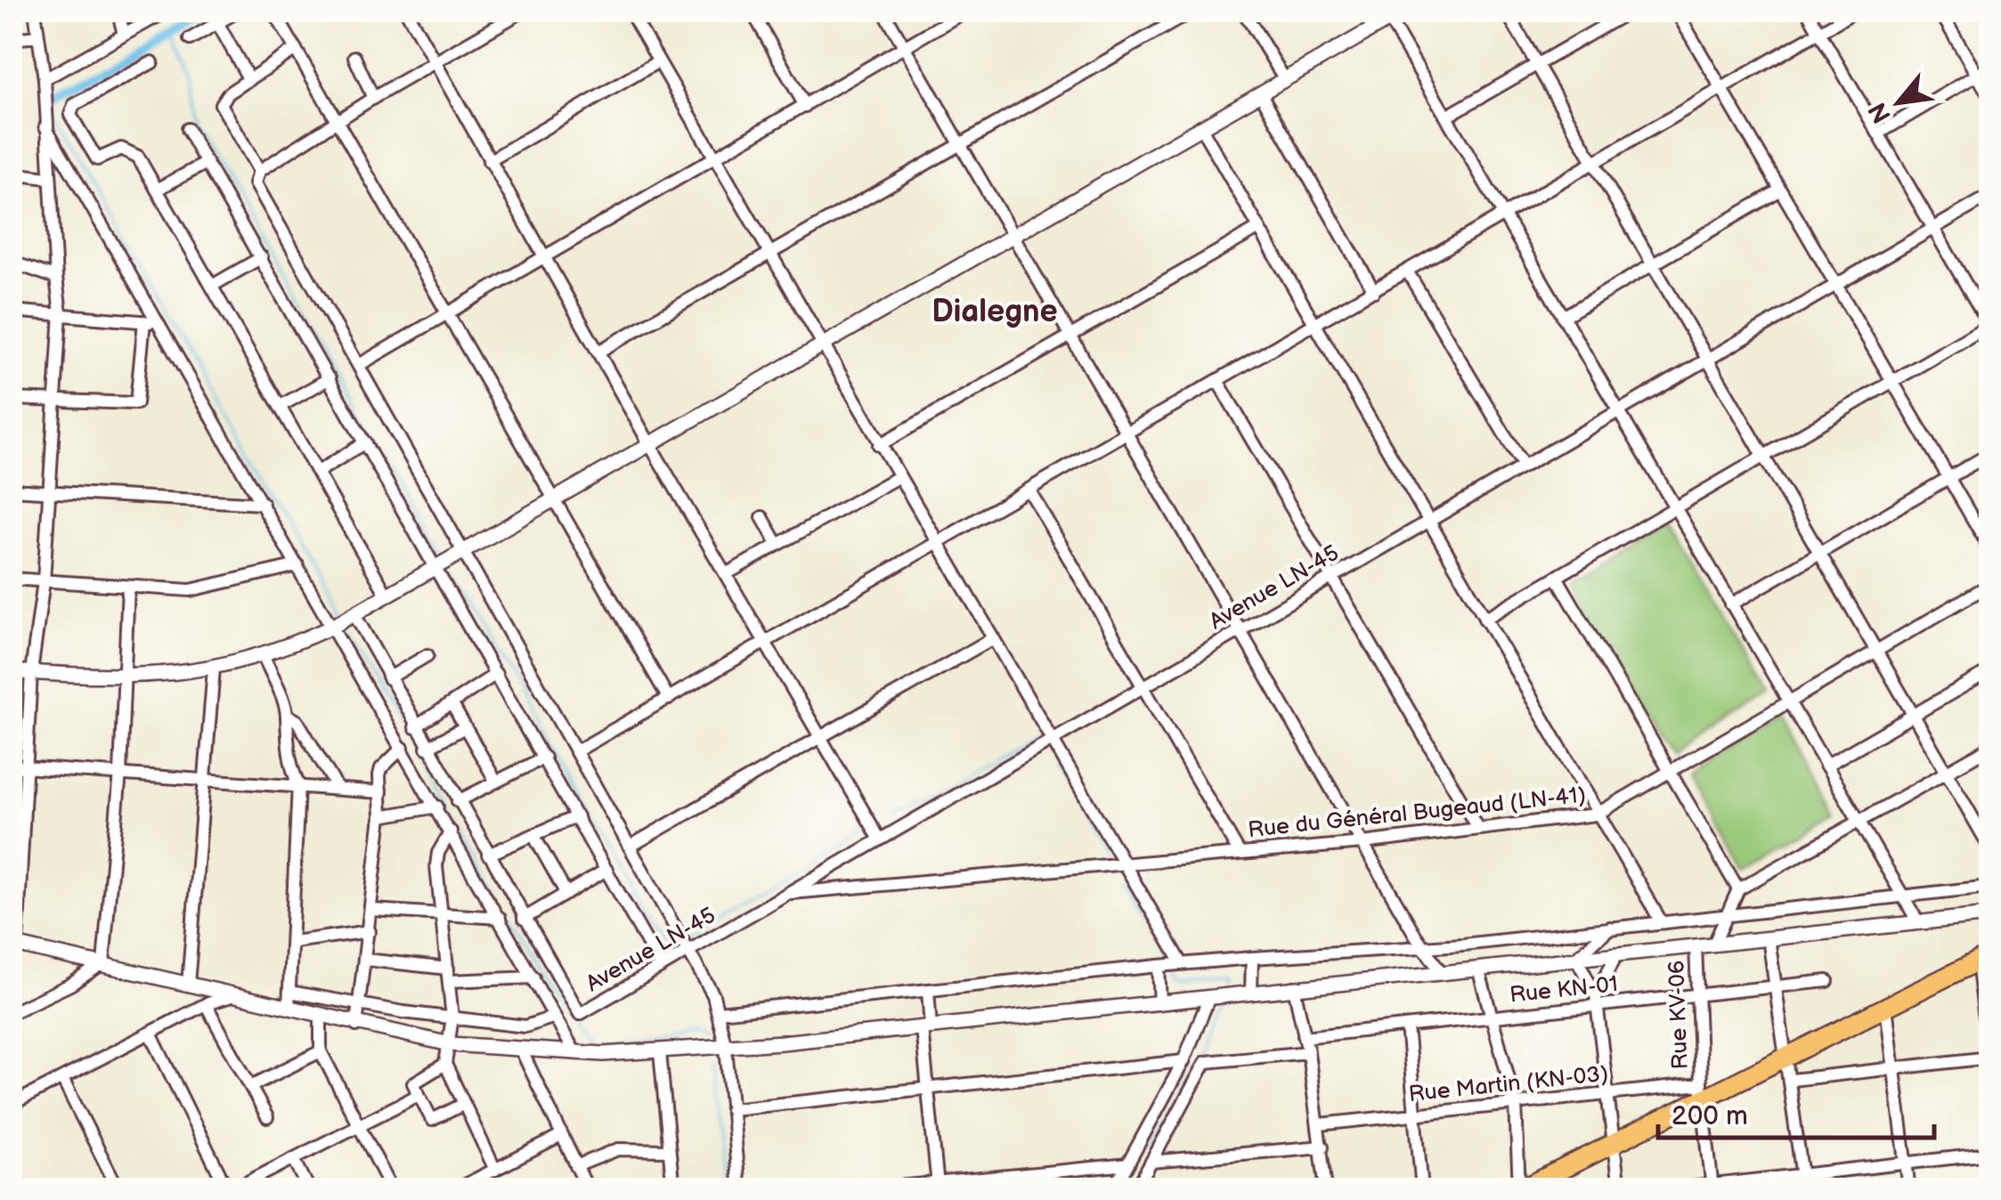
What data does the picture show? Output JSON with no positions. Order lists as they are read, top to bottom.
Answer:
{
  "streets": {
    "street": [
      "Avenue LN-45",
      "Rue du Général Bugeaud (LN-41)",
      "Rue KN-01",
      "Rue KV-06",
      "Rue Martin (KN-03)"
    ]
  },
  "crossings": [
    ["Avenue LN-45", "Rue du Général Bugeaud (LN-41)"],
    ["Rue KN-01", "Rue KV-06"],
    ["Rue KV-06", "Rue Martin (KN-03)"]
  ],
  "districts": ["Dialegne"],
  "scale_bar": "200 m",
  "north": "bottom left"
}
